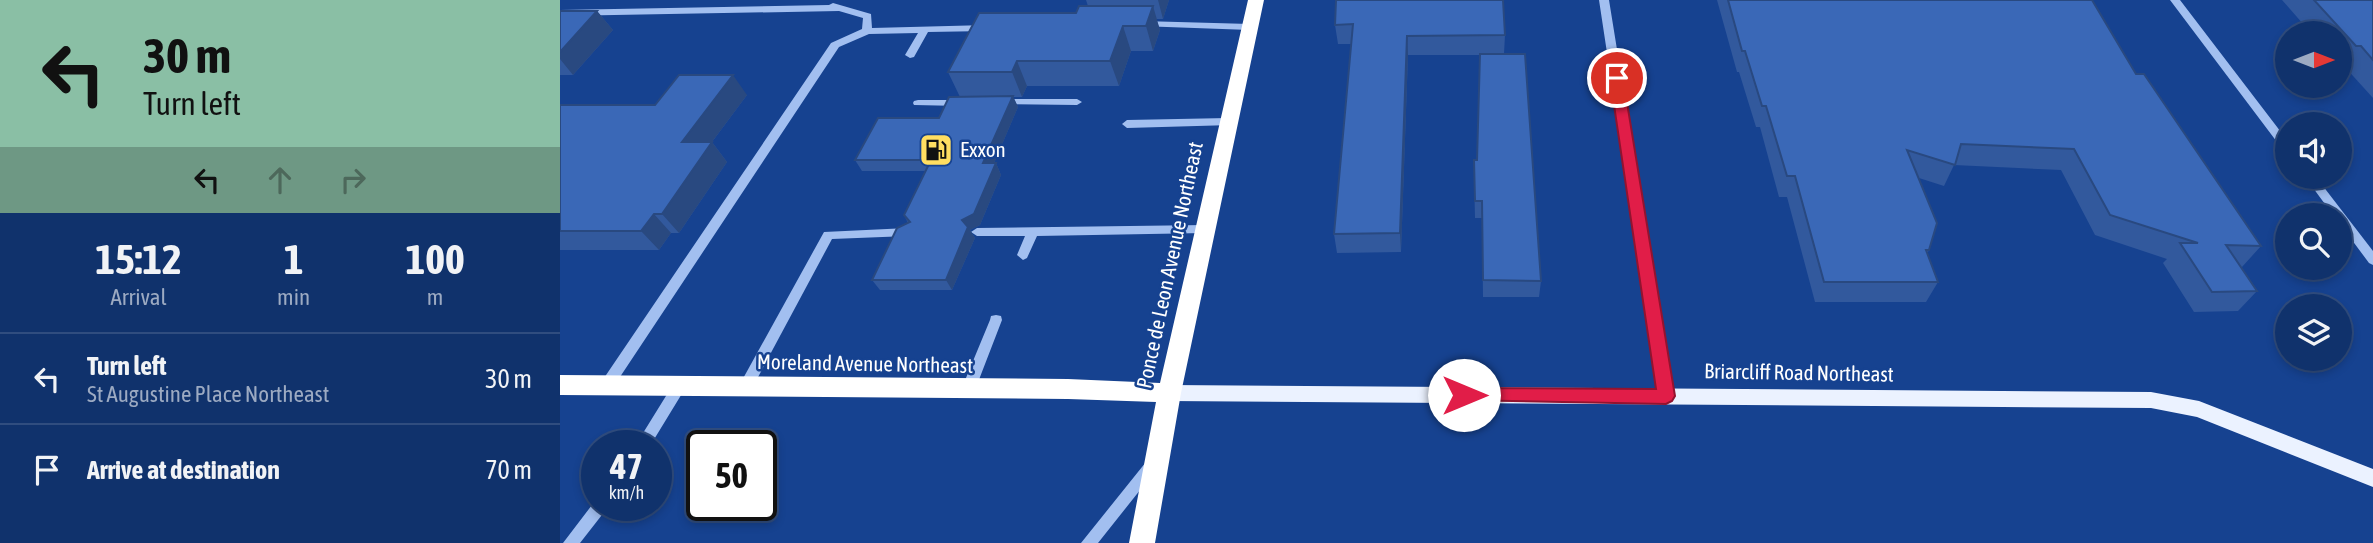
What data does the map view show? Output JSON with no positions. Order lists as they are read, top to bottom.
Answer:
{
  "streets": {
    "highway": ["Ponce de Leon Avenue Northeast", "Moreland Avenue Northeast"],
    "main road": ["Briarcliff Road Northeast"]
  },
  "crossings": [
    ["Ponce de Leon Avenue Northeast", "Moreland Avenue Northeast"],
    ["Ponce de Leon Avenue Northeast", "Briarcliff Road Northeast"],
    ["Moreland Avenue Northeast", "Briarcliff Road Northeast"]
  ],
  "places": {
    "fuel station": ["Exxon"]
  },
  "north": "right",
  "page": {
    "turn": ["30 m", "Turn left"],
    "eta": [
      "15:12",
      "Arrival",
      "1",
      "min",
      "100",
      "m"
    ],
    "list": [
      {
        "name": "Turn left",
        "note": "St Augustine Place Northeast",
        "value": "30 m"
      },
      {
        "name": "Arrive at destination",
        "value": "70 m"
      }
    ],
    "speed": "47 km/h",
    "limit": "50"
  }
}
